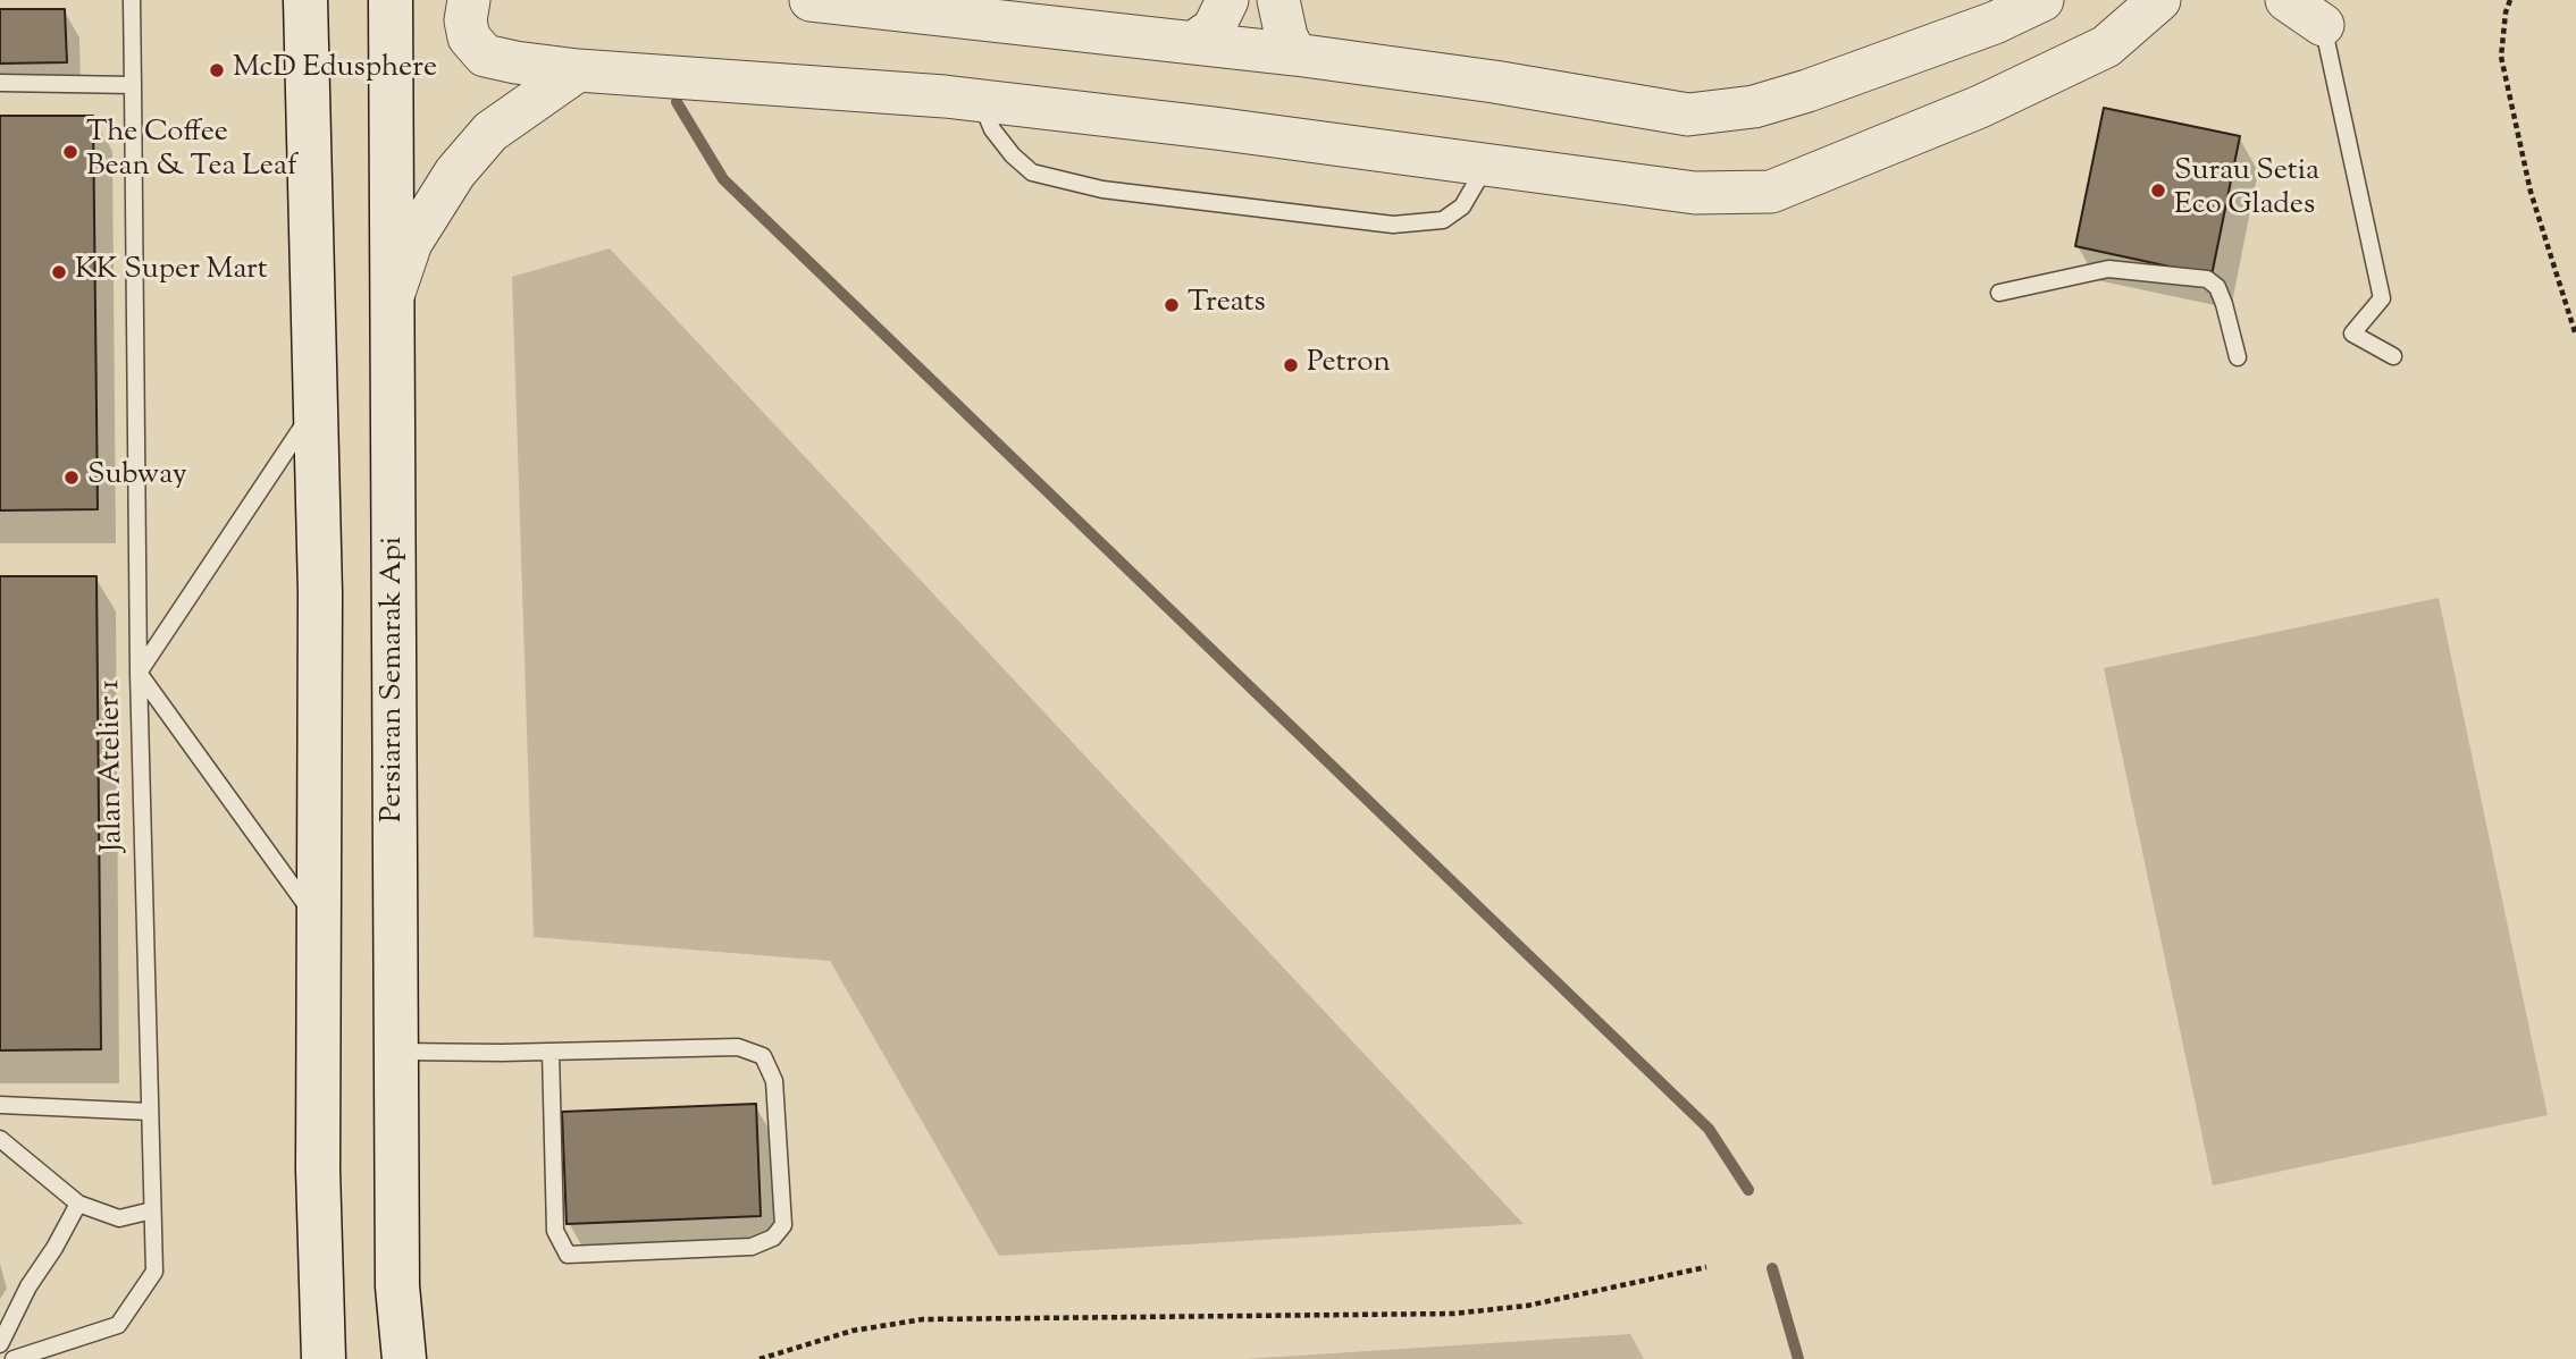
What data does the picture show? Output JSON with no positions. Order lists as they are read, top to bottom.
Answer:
{
  "streets": {
    "main road": ["Persiaran Semarak Api"],
    "lane": ["Jalan Atelier 1"]
  },
  "places": [
    "McD Edusphere",
    "The Coffee Bean & Tea Leaf",
    "Surau Setia Eco Glades",
    "KK Super Mart",
    "Treats",
    "Petron",
    "Subway"
  ]
}
